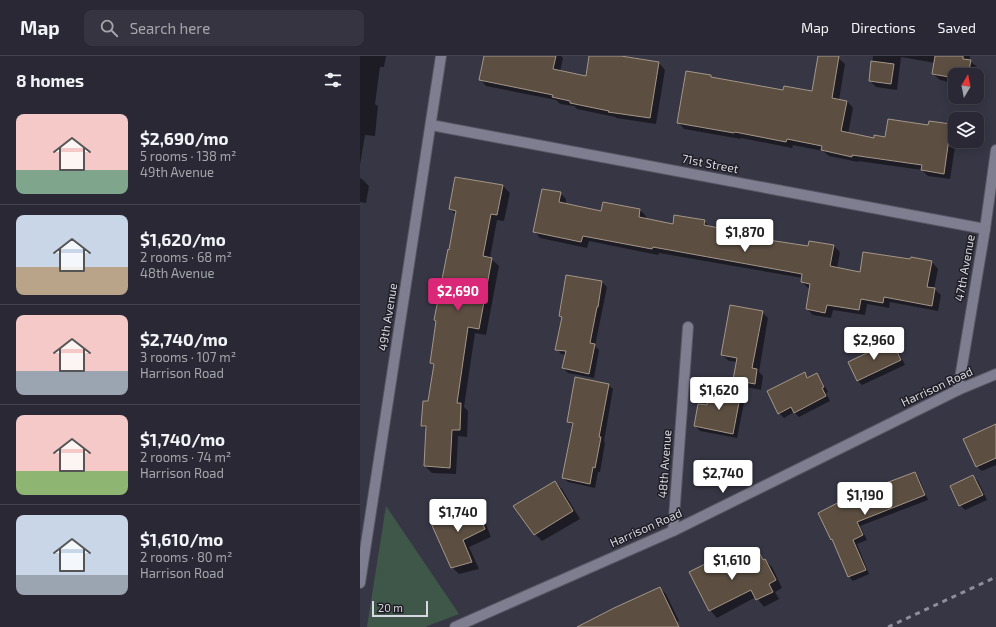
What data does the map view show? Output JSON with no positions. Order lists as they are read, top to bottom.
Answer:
{
  "streets": {
    "street": [
      "71st Street",
      "47th Avenue",
      "49th Avenue",
      "Harrison Road",
      "48th Avenue"
    ]
  },
  "crossings": [
    ["71st Street", "47th Avenue"],
    ["71st Street", "49th Avenue"],
    ["47th Avenue", "Harrison Road"],
    ["Harrison Road", "48th Avenue"]
  ],
  "scale_bar": "20 m",
  "north": "top",
  "page": {
    "header": "Map",
    "search": "Search here",
    "nav": ["Map", "Directions", "Saved"],
    "heading": "8 homes",
    "list": [
      {
        "name": "$2,690/mo",
        "note": "5 rooms · 138 m² · 49th Avenue"
      },
      {
        "name": "$1,620/mo",
        "note": "2 rooms · 68 m² · 48th Avenue"
      },
      {
        "name": "$2,740/mo",
        "note": "3 rooms · 107 m² · Harrison Road"
      },
      {
        "name": "$1,740/mo",
        "note": "2 rooms · 74 m² · Harrison Road"
      },
      {
        "name": "$1,610/mo",
        "note": "2 rooms · 80 m² · Harrison Road"
      }
    ],
    "price": [
      "$1,870",
      "$2,690",
      "$2,960",
      "$1,620",
      "$2,740",
      "$1,190",
      "$1,740",
      "$1,610"
    ],
    "scale": "20 m"
  }
}
